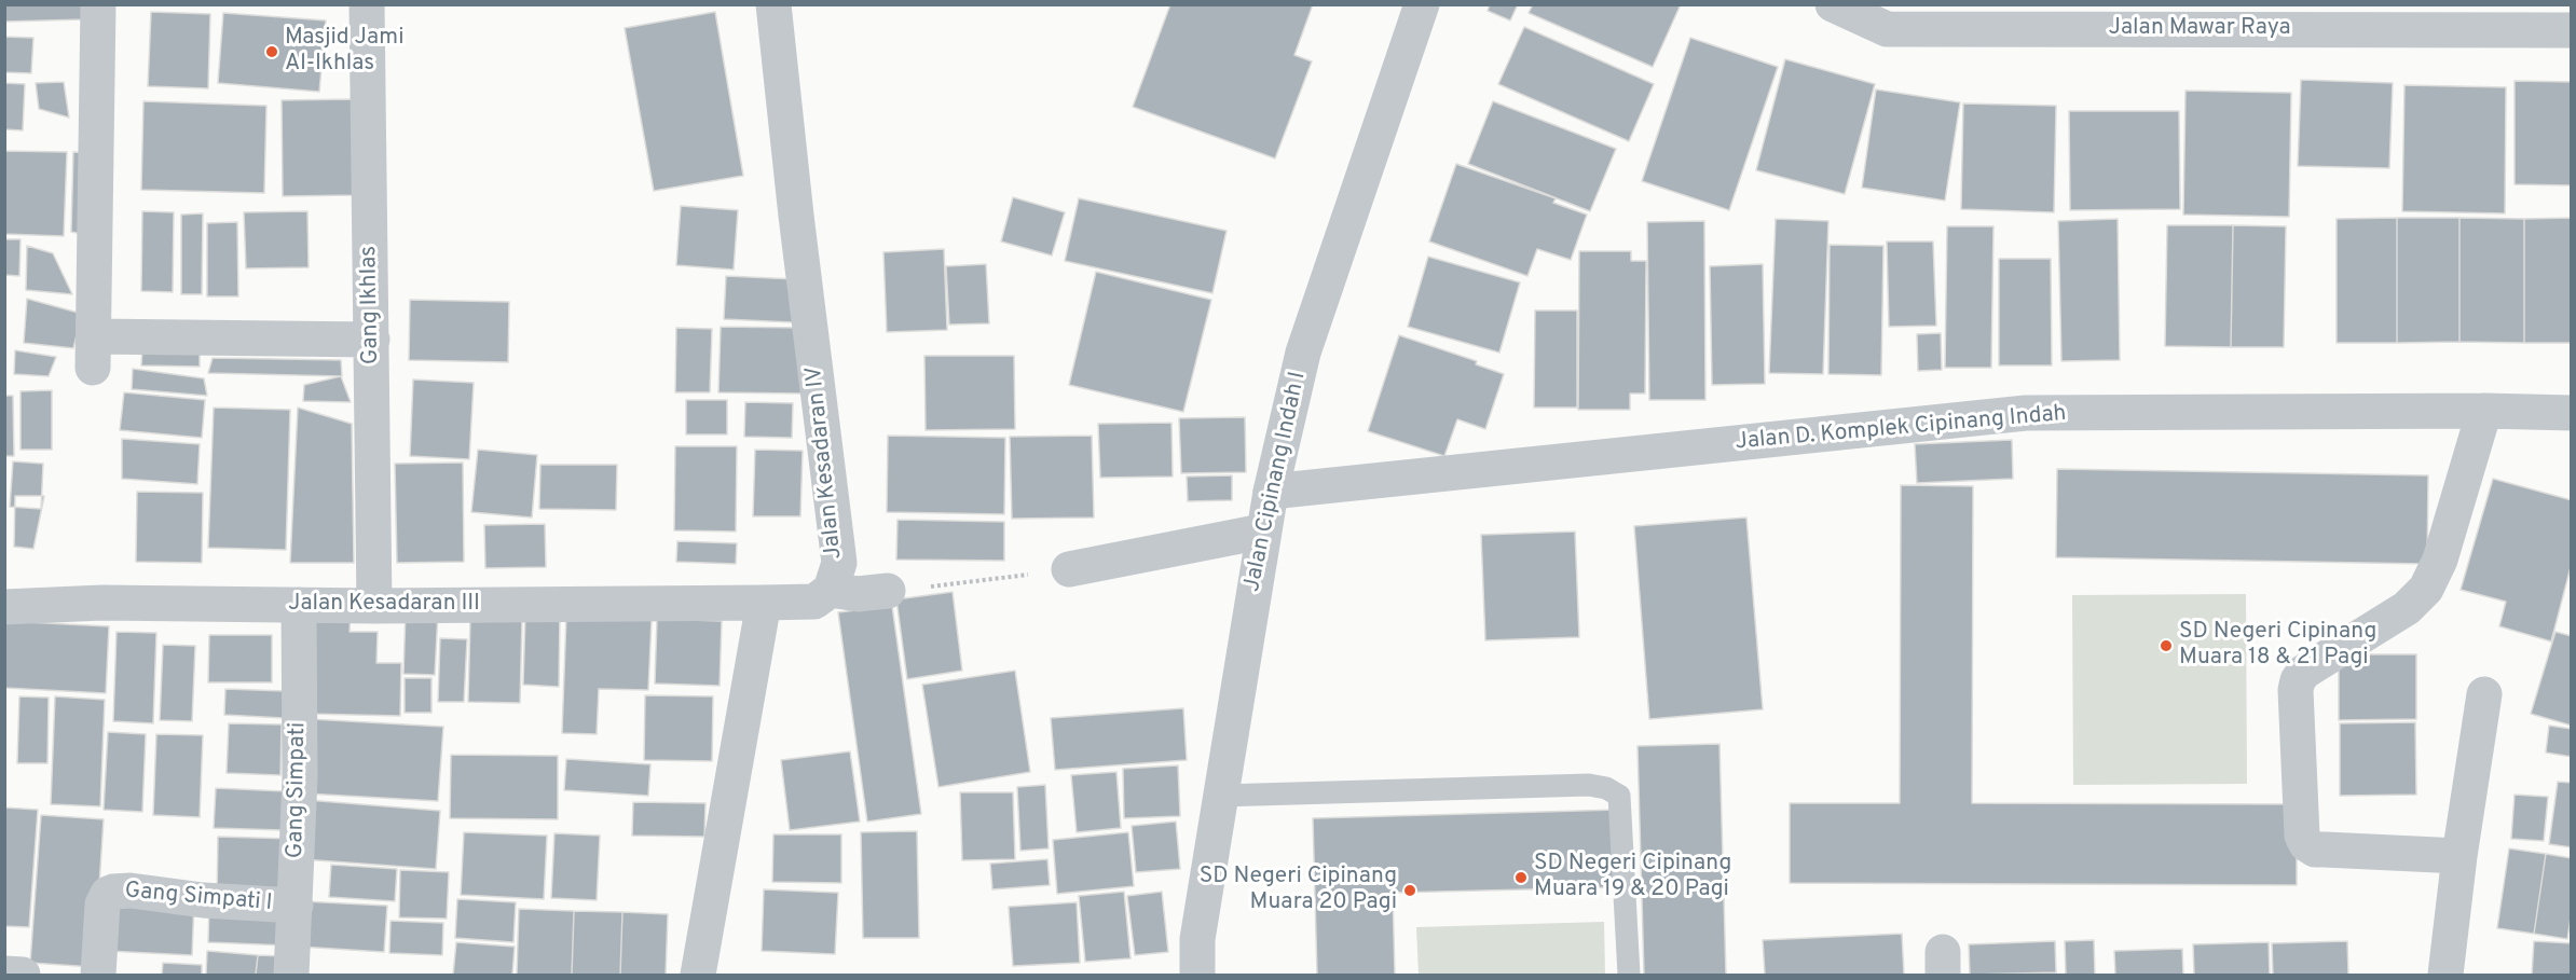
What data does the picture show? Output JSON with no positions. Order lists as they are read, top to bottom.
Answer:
{
  "streets": {
    "street": [
      "Jalan Mawar Raya",
      "Gang Ikhlas",
      "Jalan D. Komplek Cipinang Indah",
      "Jalan Kesadaran IV",
      "Jalan Cipinang Indah I",
      "Jalan Kesadaran III",
      "Gang Simpati",
      "Gang Simpati I"
    ]
  },
  "crossings": [
    ["Gang Ikhlas", "Jalan Kesadaran III"],
    ["Jalan D. Komplek Cipinang Indah", "Jalan Cipinang Indah I"],
    ["Jalan Kesadaran IV", "Jalan Kesadaran III"],
    ["Jalan Kesadaran III", "Gang Simpati"],
    ["Gang Simpati", "Gang Simpati I"]
  ],
  "places": [
    "Masjid Jami Al-Ikhlas",
    "SD Negeri Cipinang Muara 18 & 21 Pagi",
    "SD Negeri Cipinang Muara 19 & 20 Pagi",
    "SD Negeri Cipinang Muara 20 Pagi"
  ]
}
